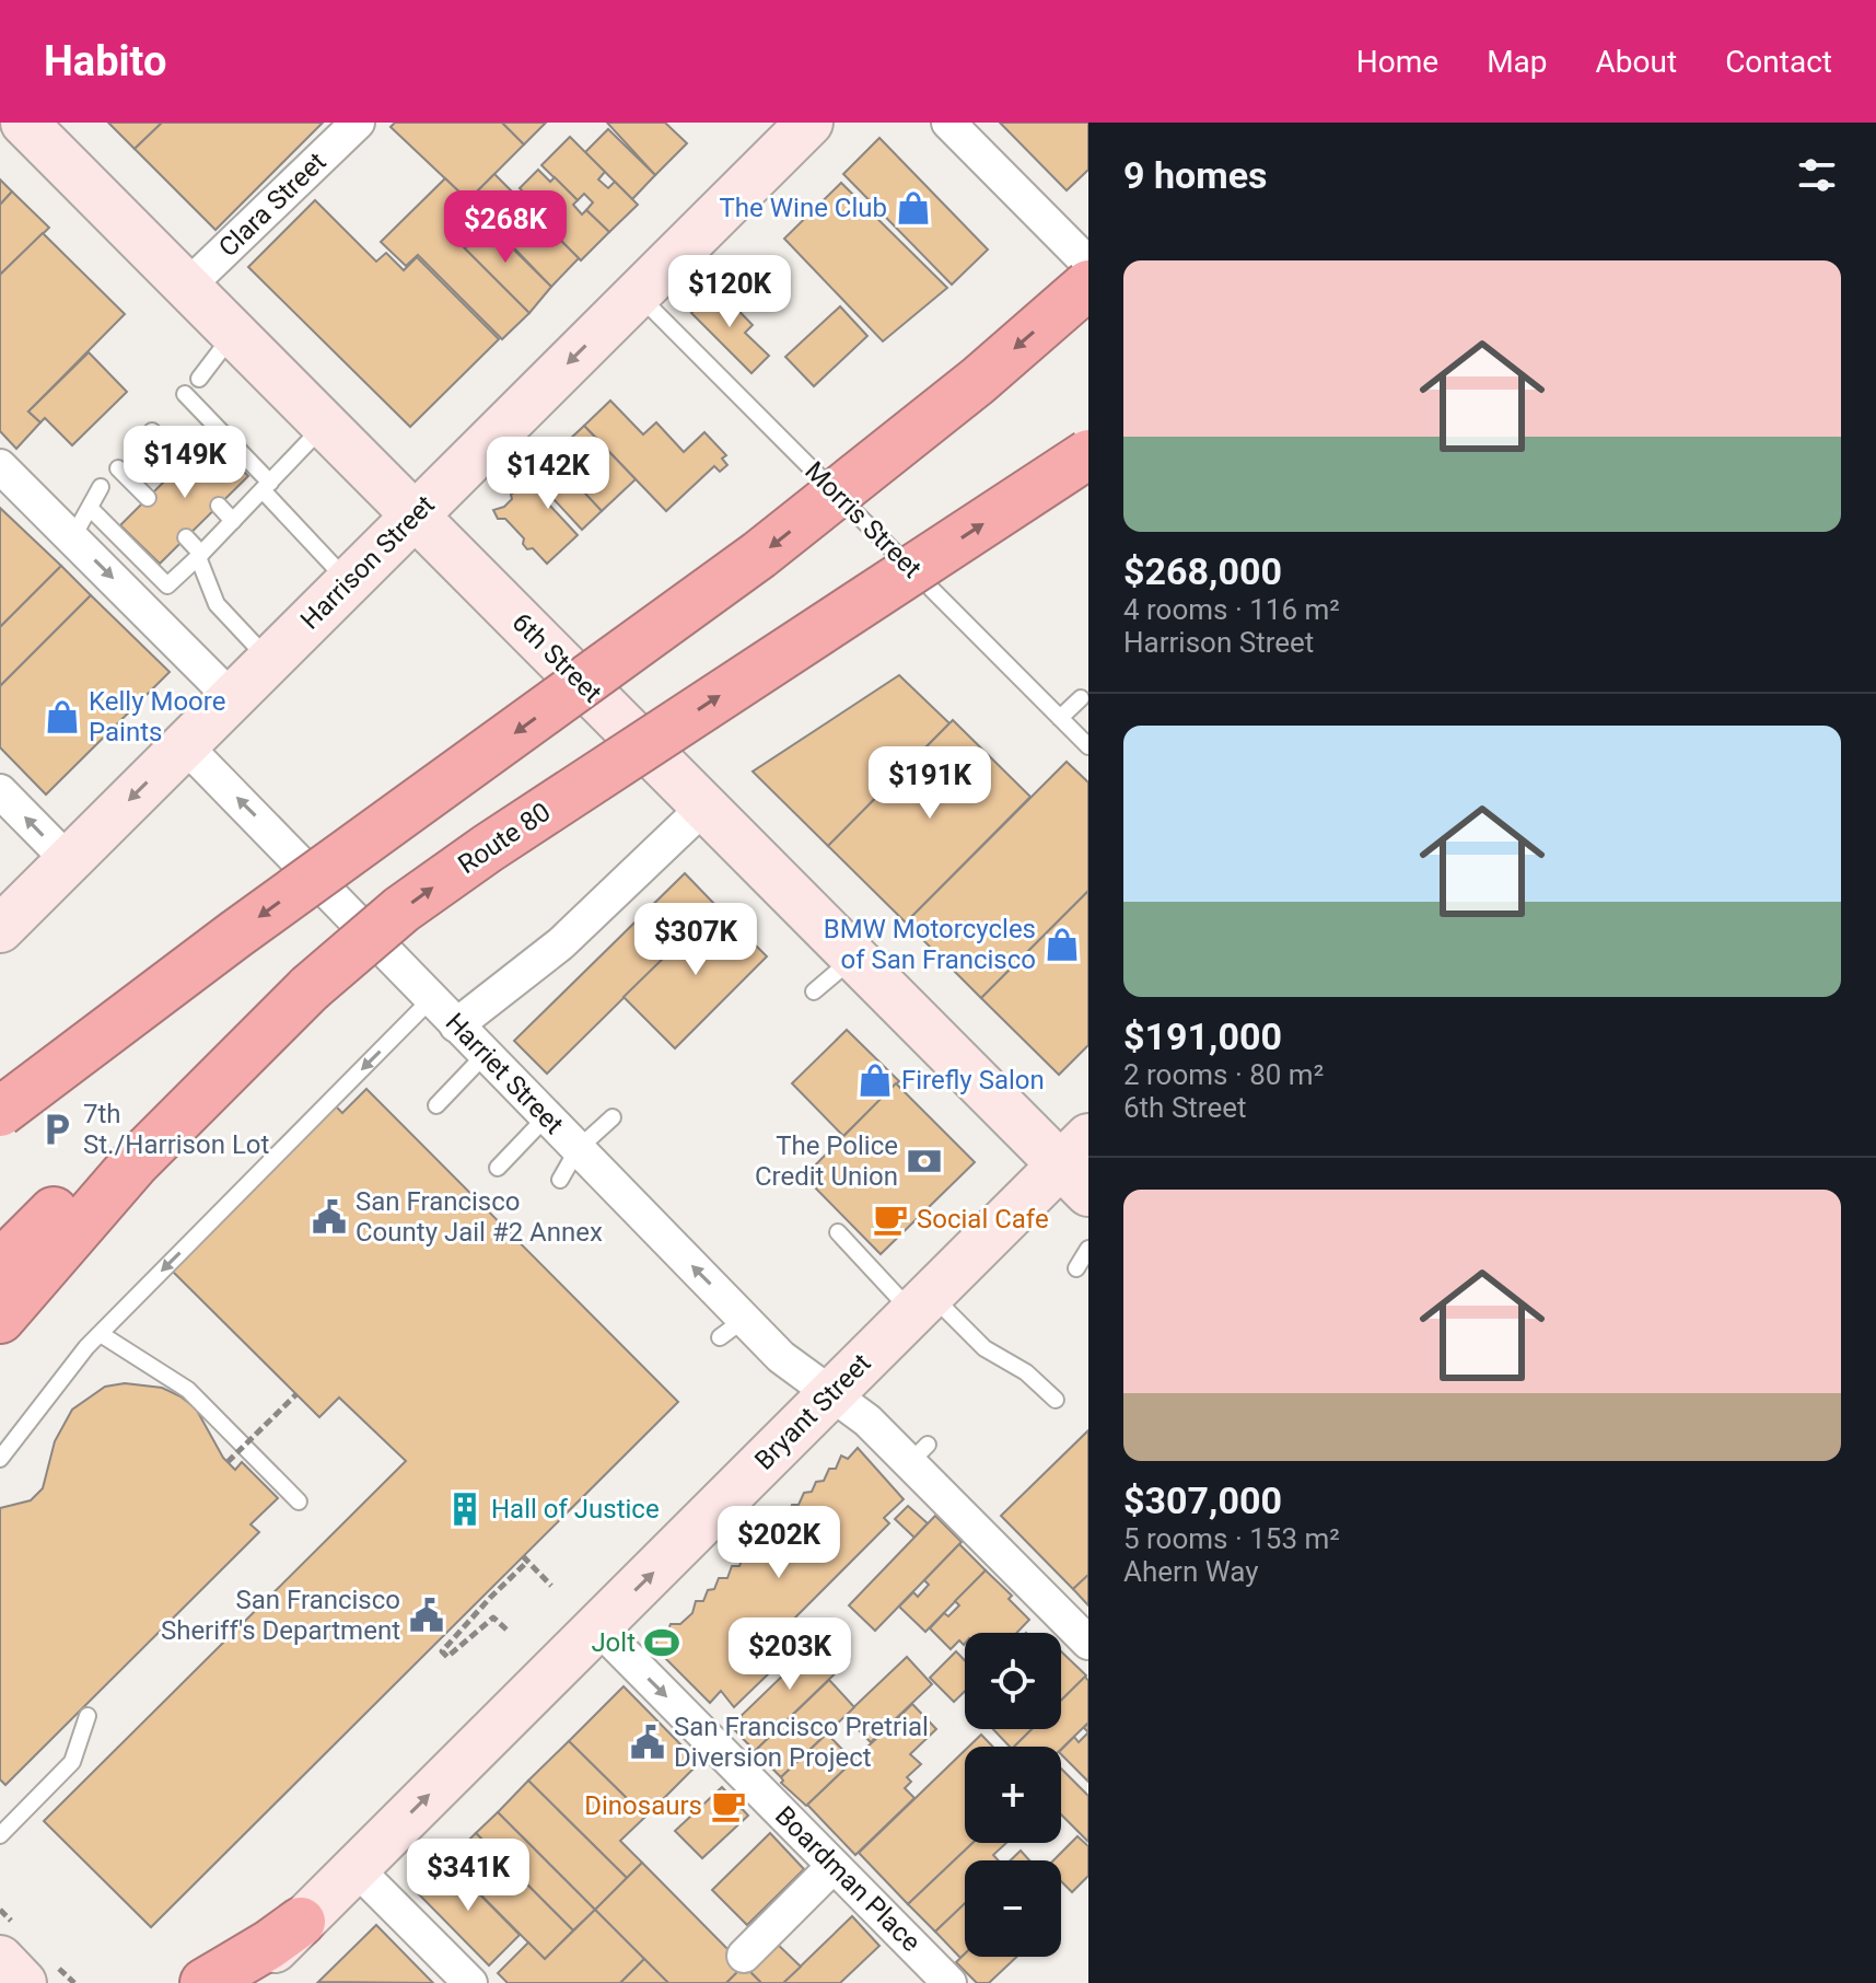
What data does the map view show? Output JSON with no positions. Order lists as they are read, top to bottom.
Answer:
{
  "streets": {
    "highway": ["Route 80"],
    "main road": ["Harrison Street", "6th Street", "Bryant Street"],
    "street": ["Clara Street", "Harriet Street", "Boardman Place"],
    "lane": ["Morris Street"]
  },
  "crossings": [
    ["Clara Street", "6th Street"],
    ["Morris Street", "Harrison Street"],
    ["Harrison Street", "6th Street"],
    ["Harrison Street", "Harriet Street"],
    ["6th Street", "Bryant Street"],
    ["Harriet Street", "Bryant Street"],
    ["Bryant Street", "Boardman Place"]
  ],
  "one_way": [
    "Harrison Street",
    "Harriet Street",
    "Bryant Street",
    "Boardman Place"
  ],
  "places": {
    "shop": [
      "The Wine Club",
      "Kelly Moore Paints",
      "BMW Motorcycles of San Francisco",
      "Firefly Salon"
    ],
    "parking": ["7th St./Harrison Lot"],
    "bank": ["The Police Credit Union"],
    "public building": ["San Francisco County Jail #2 Annex", "San Francisco Sheriff's Department", "San Francisco Pretrial Diversion Project"],
    "cafe": ["Social Cafe", "Dinosaurs"],
    "building": ["Hall of Justice"],
    "sports": ["Jolt"]
  },
  "page": {
    "header": "Habito",
    "nav": [
      "Home",
      "Map",
      "About",
      "Contact"
    ],
    "heading": "9 homes",
    "price": [
      "$268K",
      "$120K",
      "$149K",
      "$142K",
      "$191K",
      "$307K",
      "$202K",
      "$203K",
      "$341K"
    ],
    "list": [
      {
        "name": "$268,000",
        "note": "4 rooms · 116 m² · Harrison Street"
      },
      {
        "name": "$191,000",
        "note": "2 rooms · 80 m² · 6th Street"
      },
      {
        "name": "$307,000",
        "note": "5 rooms · 153 m² · Ahern Way"
      }
    ],
    "map_buttons": ["+", "−"]
  }
}
